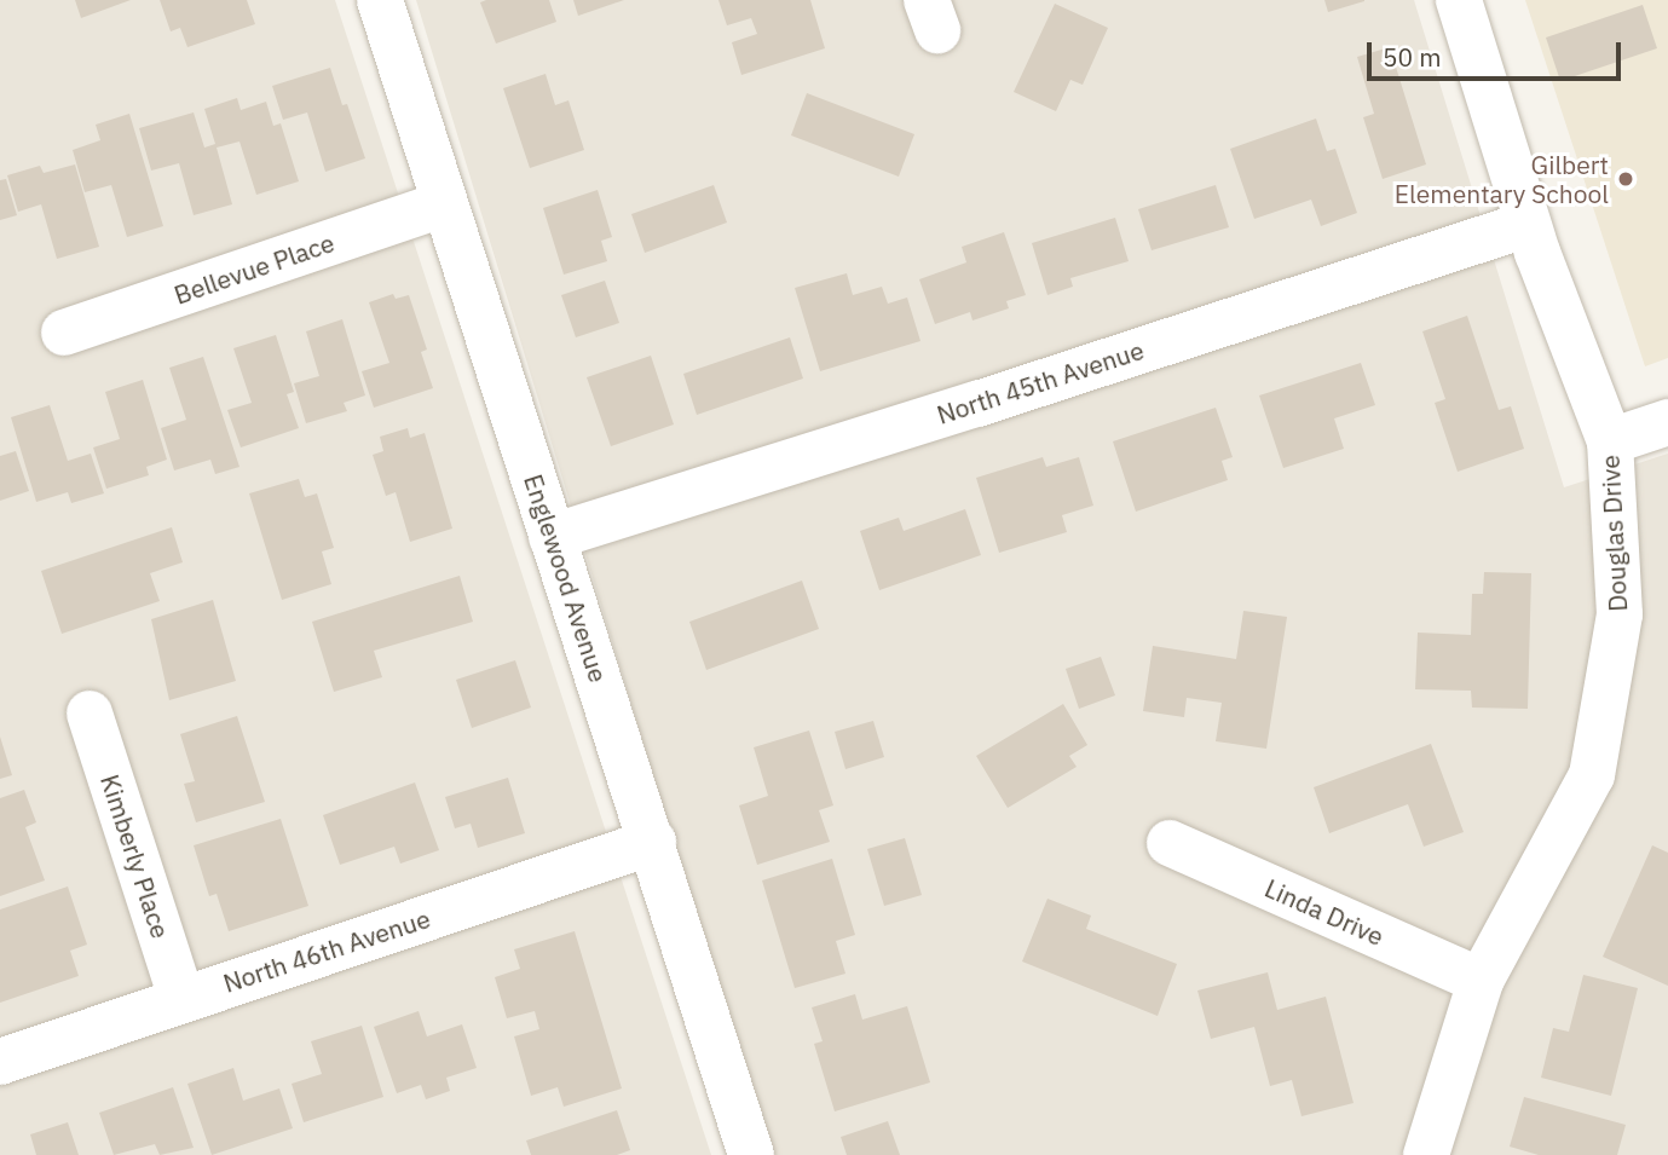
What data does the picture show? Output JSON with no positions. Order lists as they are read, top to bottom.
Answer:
{
  "streets": {
    "street": [
      "Bellevue Place",
      "North 45th Avenue",
      "Douglas Drive",
      "Englewood Avenue",
      "Kimberly Place",
      "Linda Drive",
      "North 46th Avenue"
    ]
  },
  "crossings": [
    ["Bellevue Place", "Englewood Avenue"],
    ["North 45th Avenue", "Douglas Drive"],
    ["North 45th Avenue", "Englewood Avenue"],
    ["Douglas Drive", "Linda Drive"],
    ["Englewood Avenue", "North 46th Avenue"],
    ["Kimberly Place", "North 46th Avenue"]
  ],
  "places": ["Gilbert Elementary School"],
  "scale_bar": "50 m"
}
